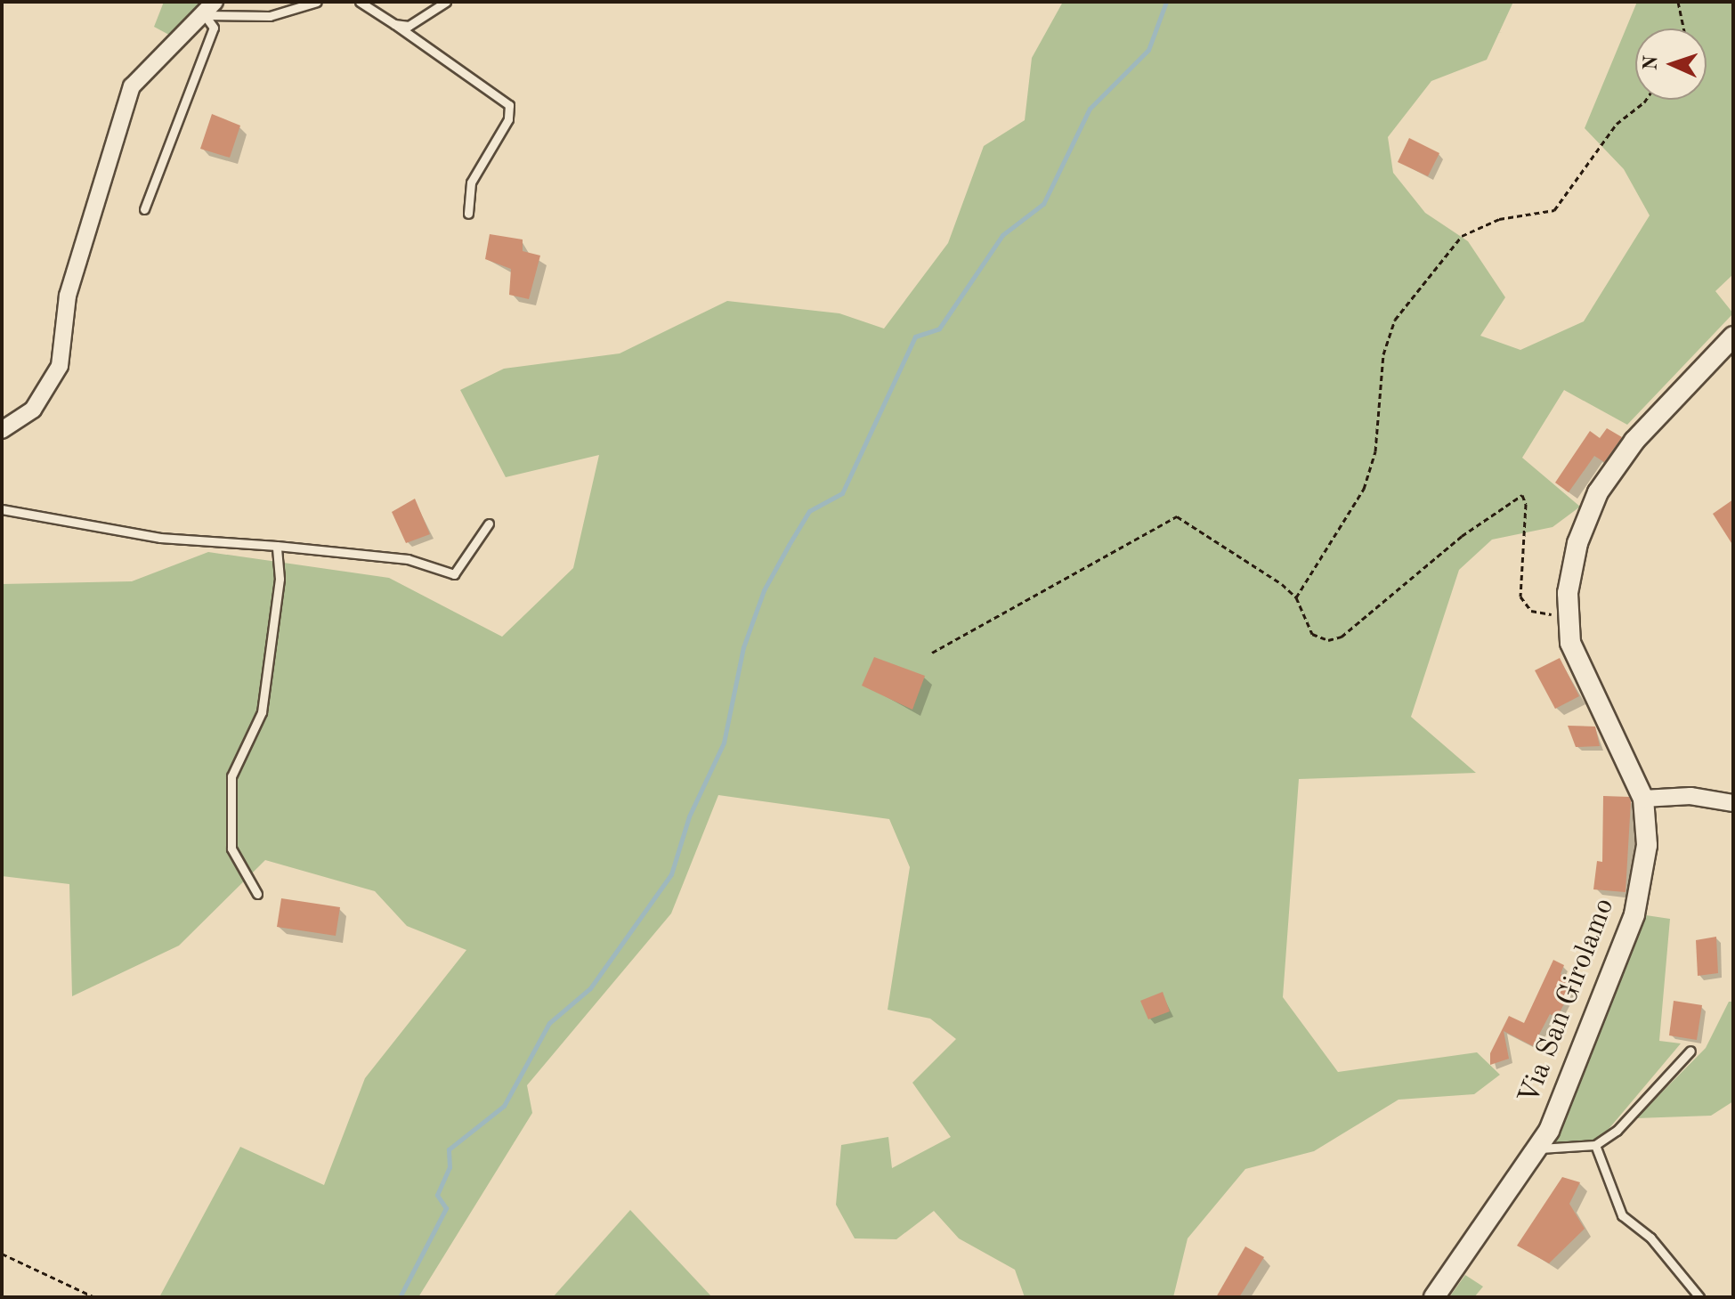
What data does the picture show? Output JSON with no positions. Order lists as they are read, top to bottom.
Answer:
{
  "streets": {
    "street": ["Via San Girolamo"]
  },
  "north": "left"
}
